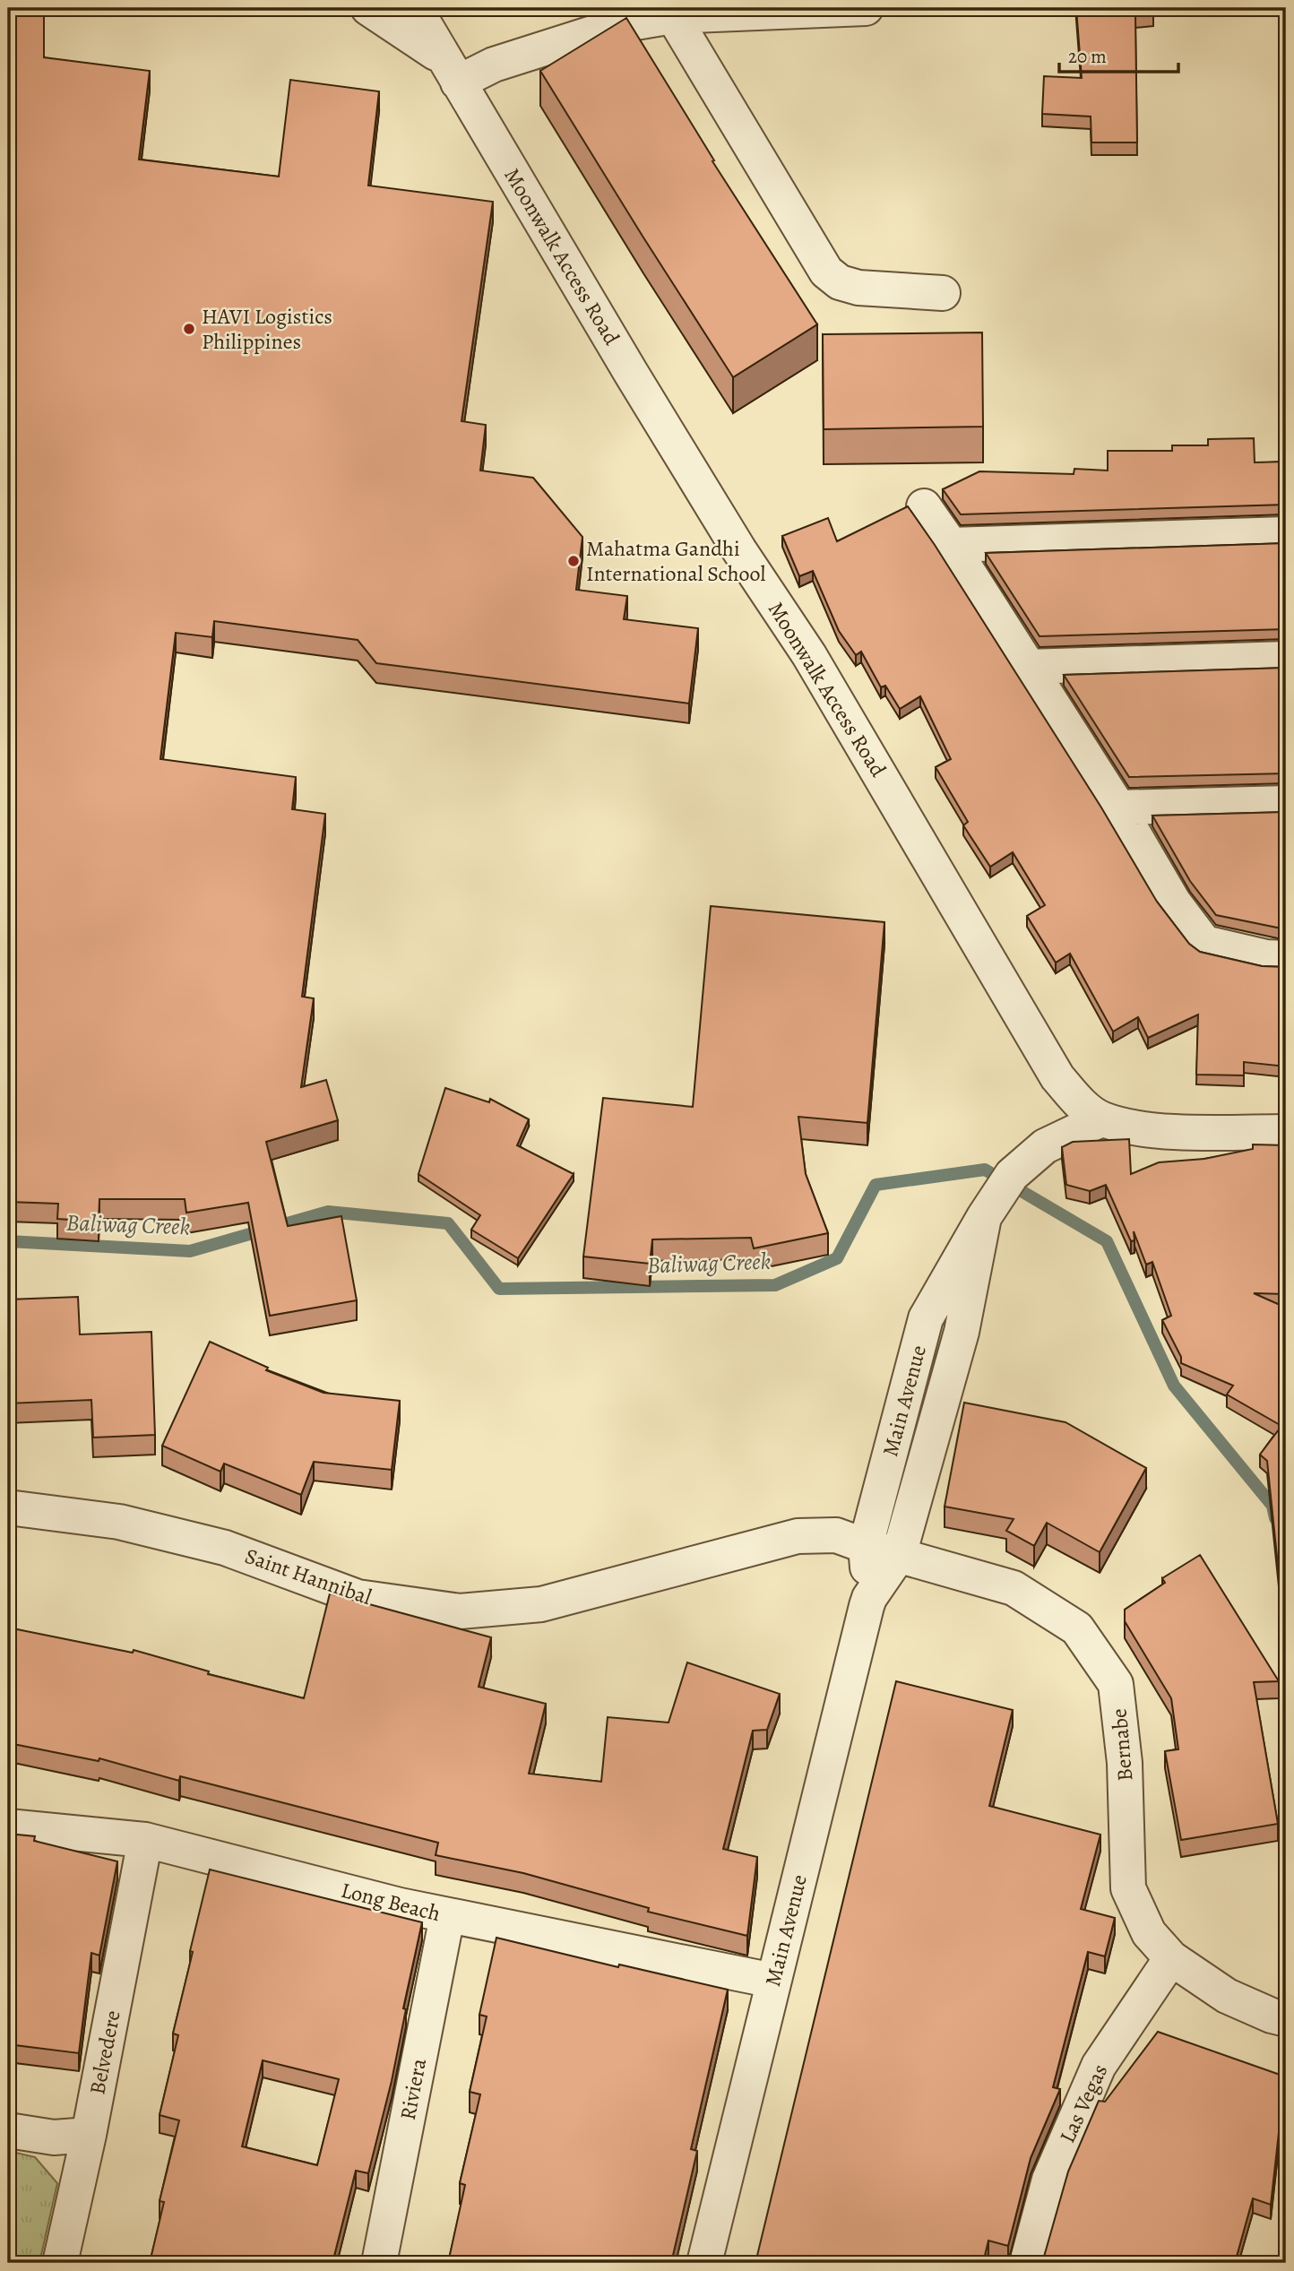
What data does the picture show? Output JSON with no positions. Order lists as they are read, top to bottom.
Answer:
{
  "streets": {
    "street": [
      "Moonwalk Access Road",
      "Main Avenue",
      "Saint Hannibal",
      "Bernabe",
      "Long Beach",
      "Belvedere",
      "Riviera",
      "Las Vegas"
    ]
  },
  "crossings": [
    ["Moonwalk Access Road", "Main Avenue"],
    ["Main Avenue", "Saint Hannibal"],
    ["Main Avenue", "Bernabe"],
    ["Main Avenue", "Long Beach"],
    ["Saint Hannibal", "Bernabe"],
    ["Bernabe", "Las Vegas"],
    ["Long Beach", "Belvedere"],
    ["Long Beach", "Riviera"]
  ],
  "water": ["Baliwag Creek"],
  "places": ["HAVI Logistics Philippines", "Mahatma Gandhi International School"],
  "scale_bar": "20 m"
}
